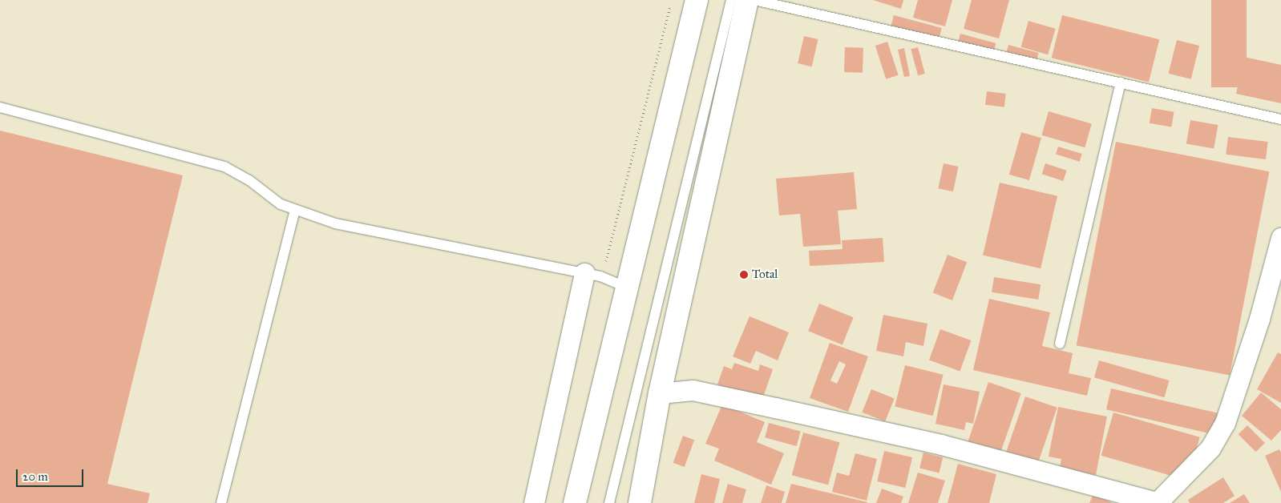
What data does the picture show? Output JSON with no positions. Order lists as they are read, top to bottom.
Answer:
{
  "places": ["Total"],
  "scale_bar": "20 m"
}
